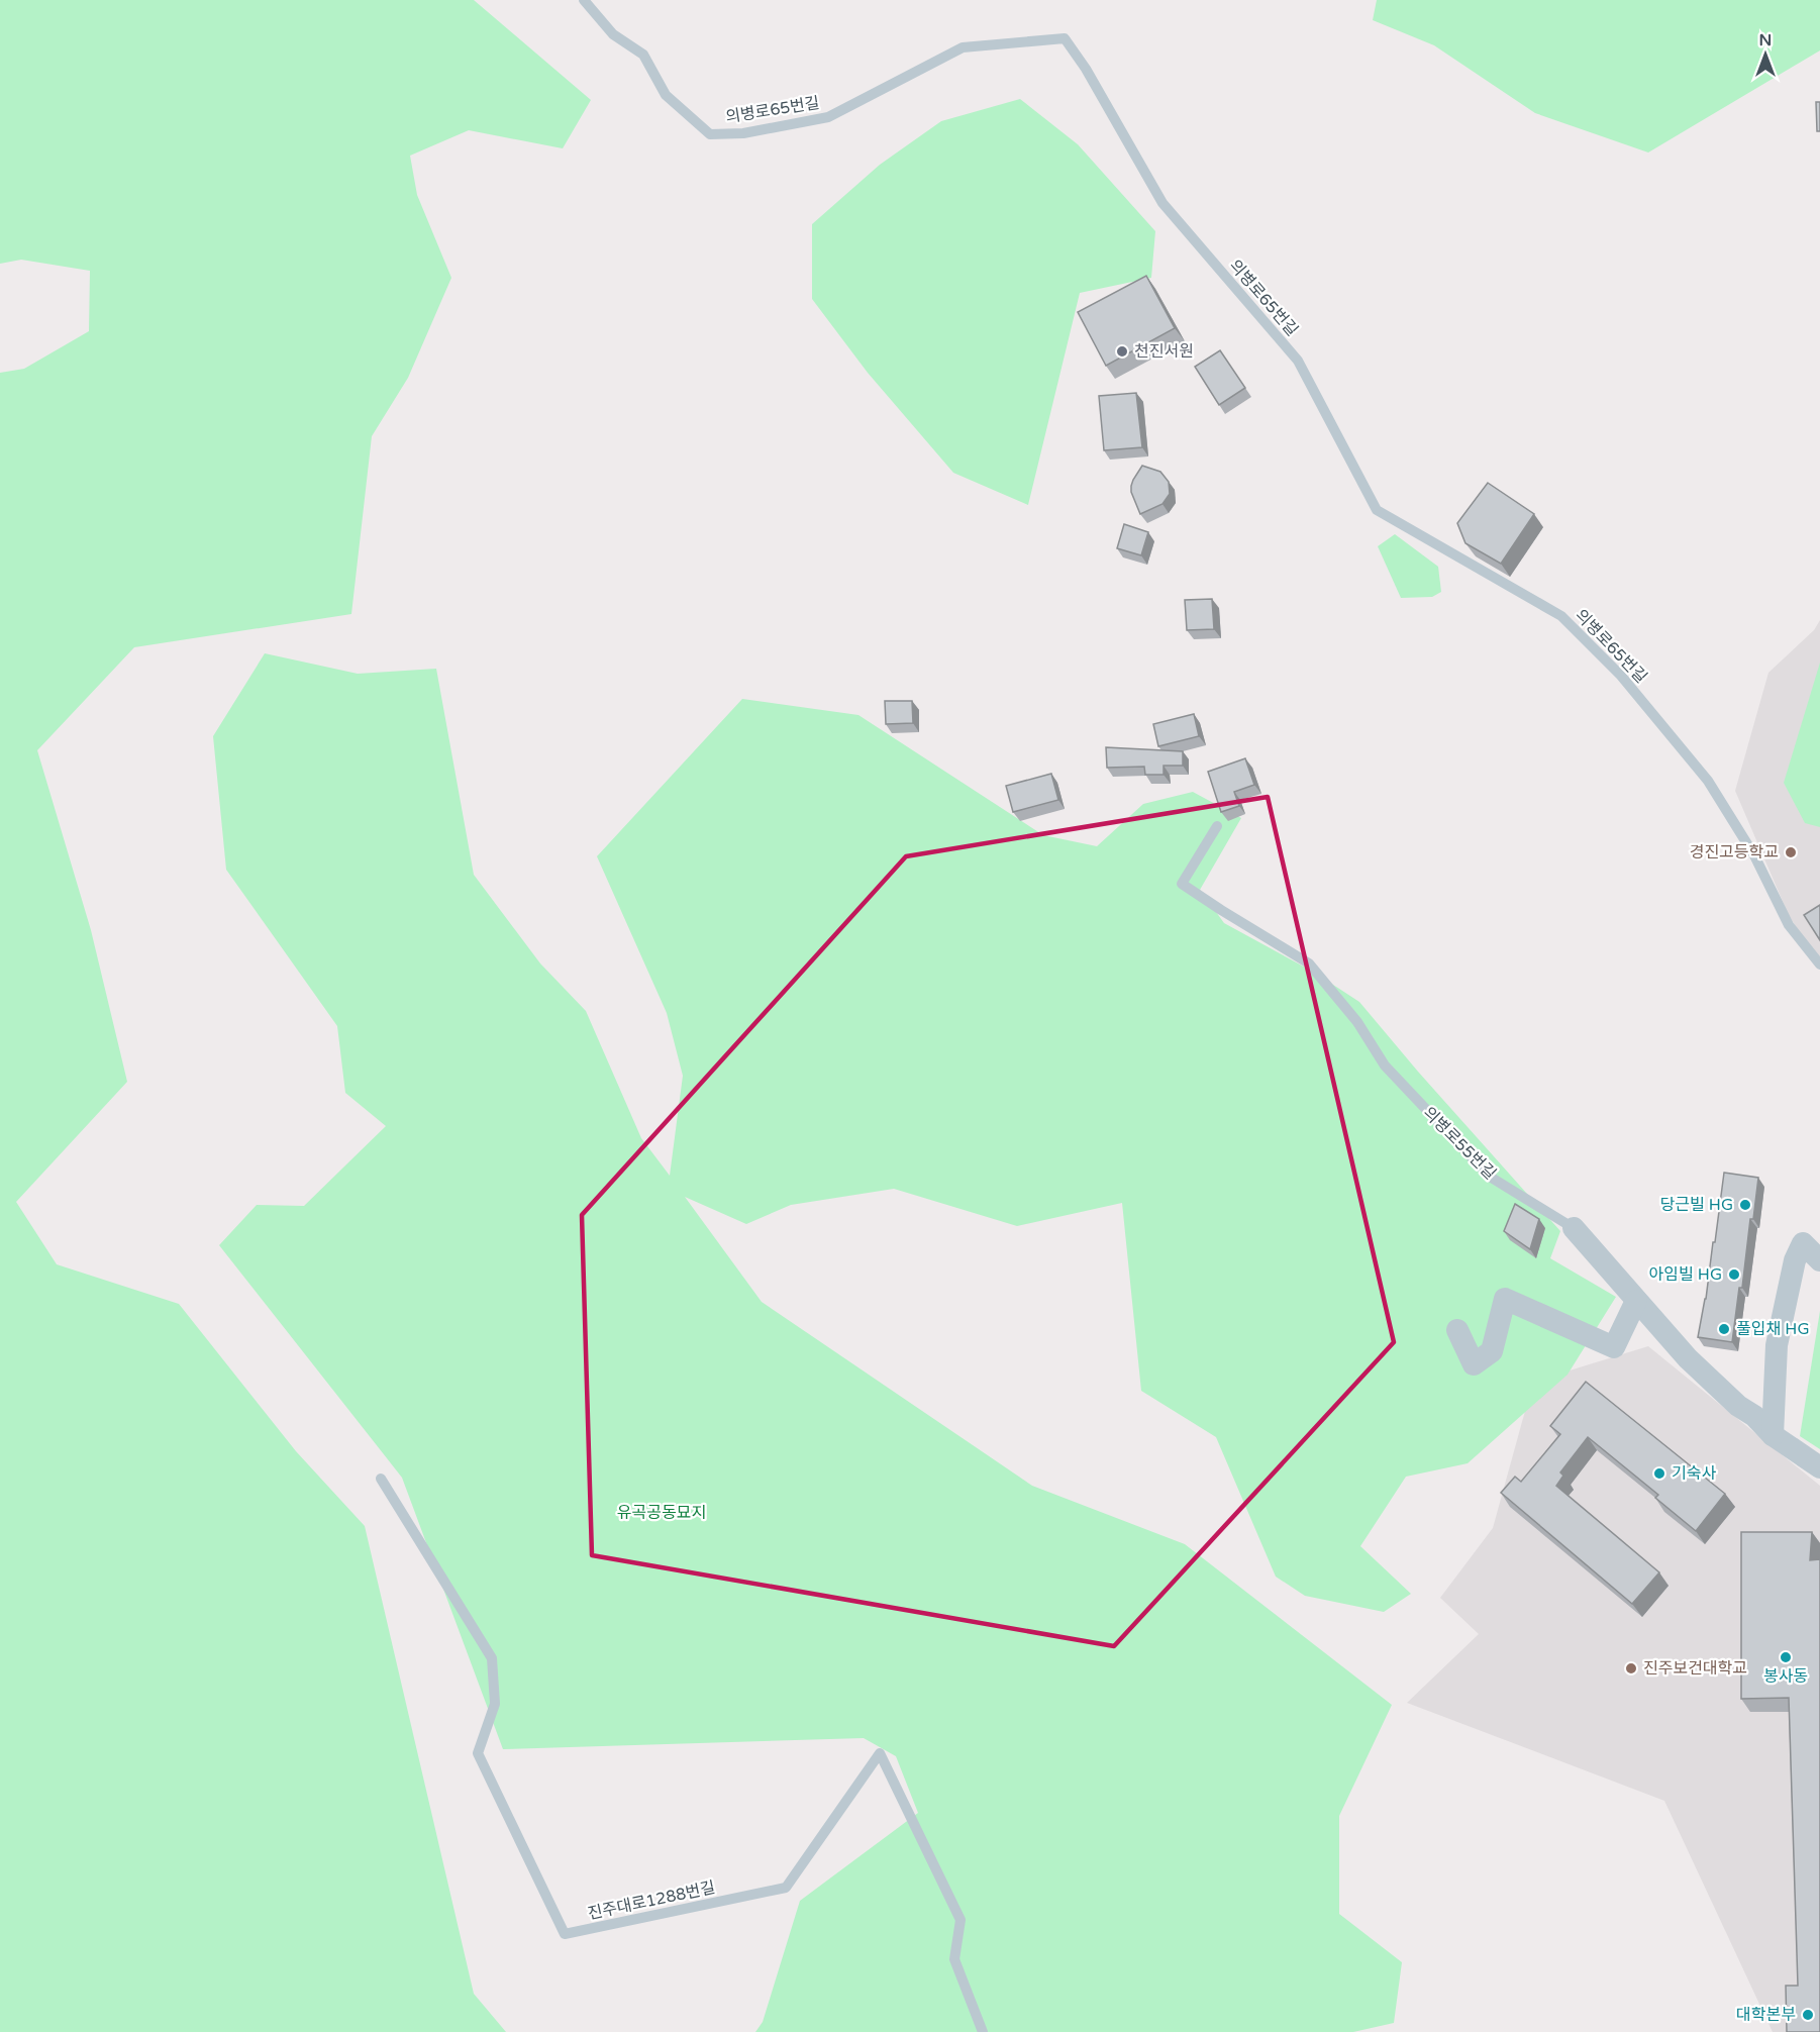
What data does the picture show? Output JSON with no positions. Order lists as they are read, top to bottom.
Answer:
{
  "streets": {
    "street": ["의병로55번길"],
    "lane": ["의병로65번길", "진주대로1288번길"]
  },
  "parks": ["유곡공동묘지"],
  "places": [
    "천진서원",
    "경진고등학교",
    "당근빌 HG",
    "아임빌 HG",
    "풀입채 HG",
    "기숙사",
    "봉사동",
    "진주보건대학교",
    "대학본부"
  ],
  "north": "top"
}
